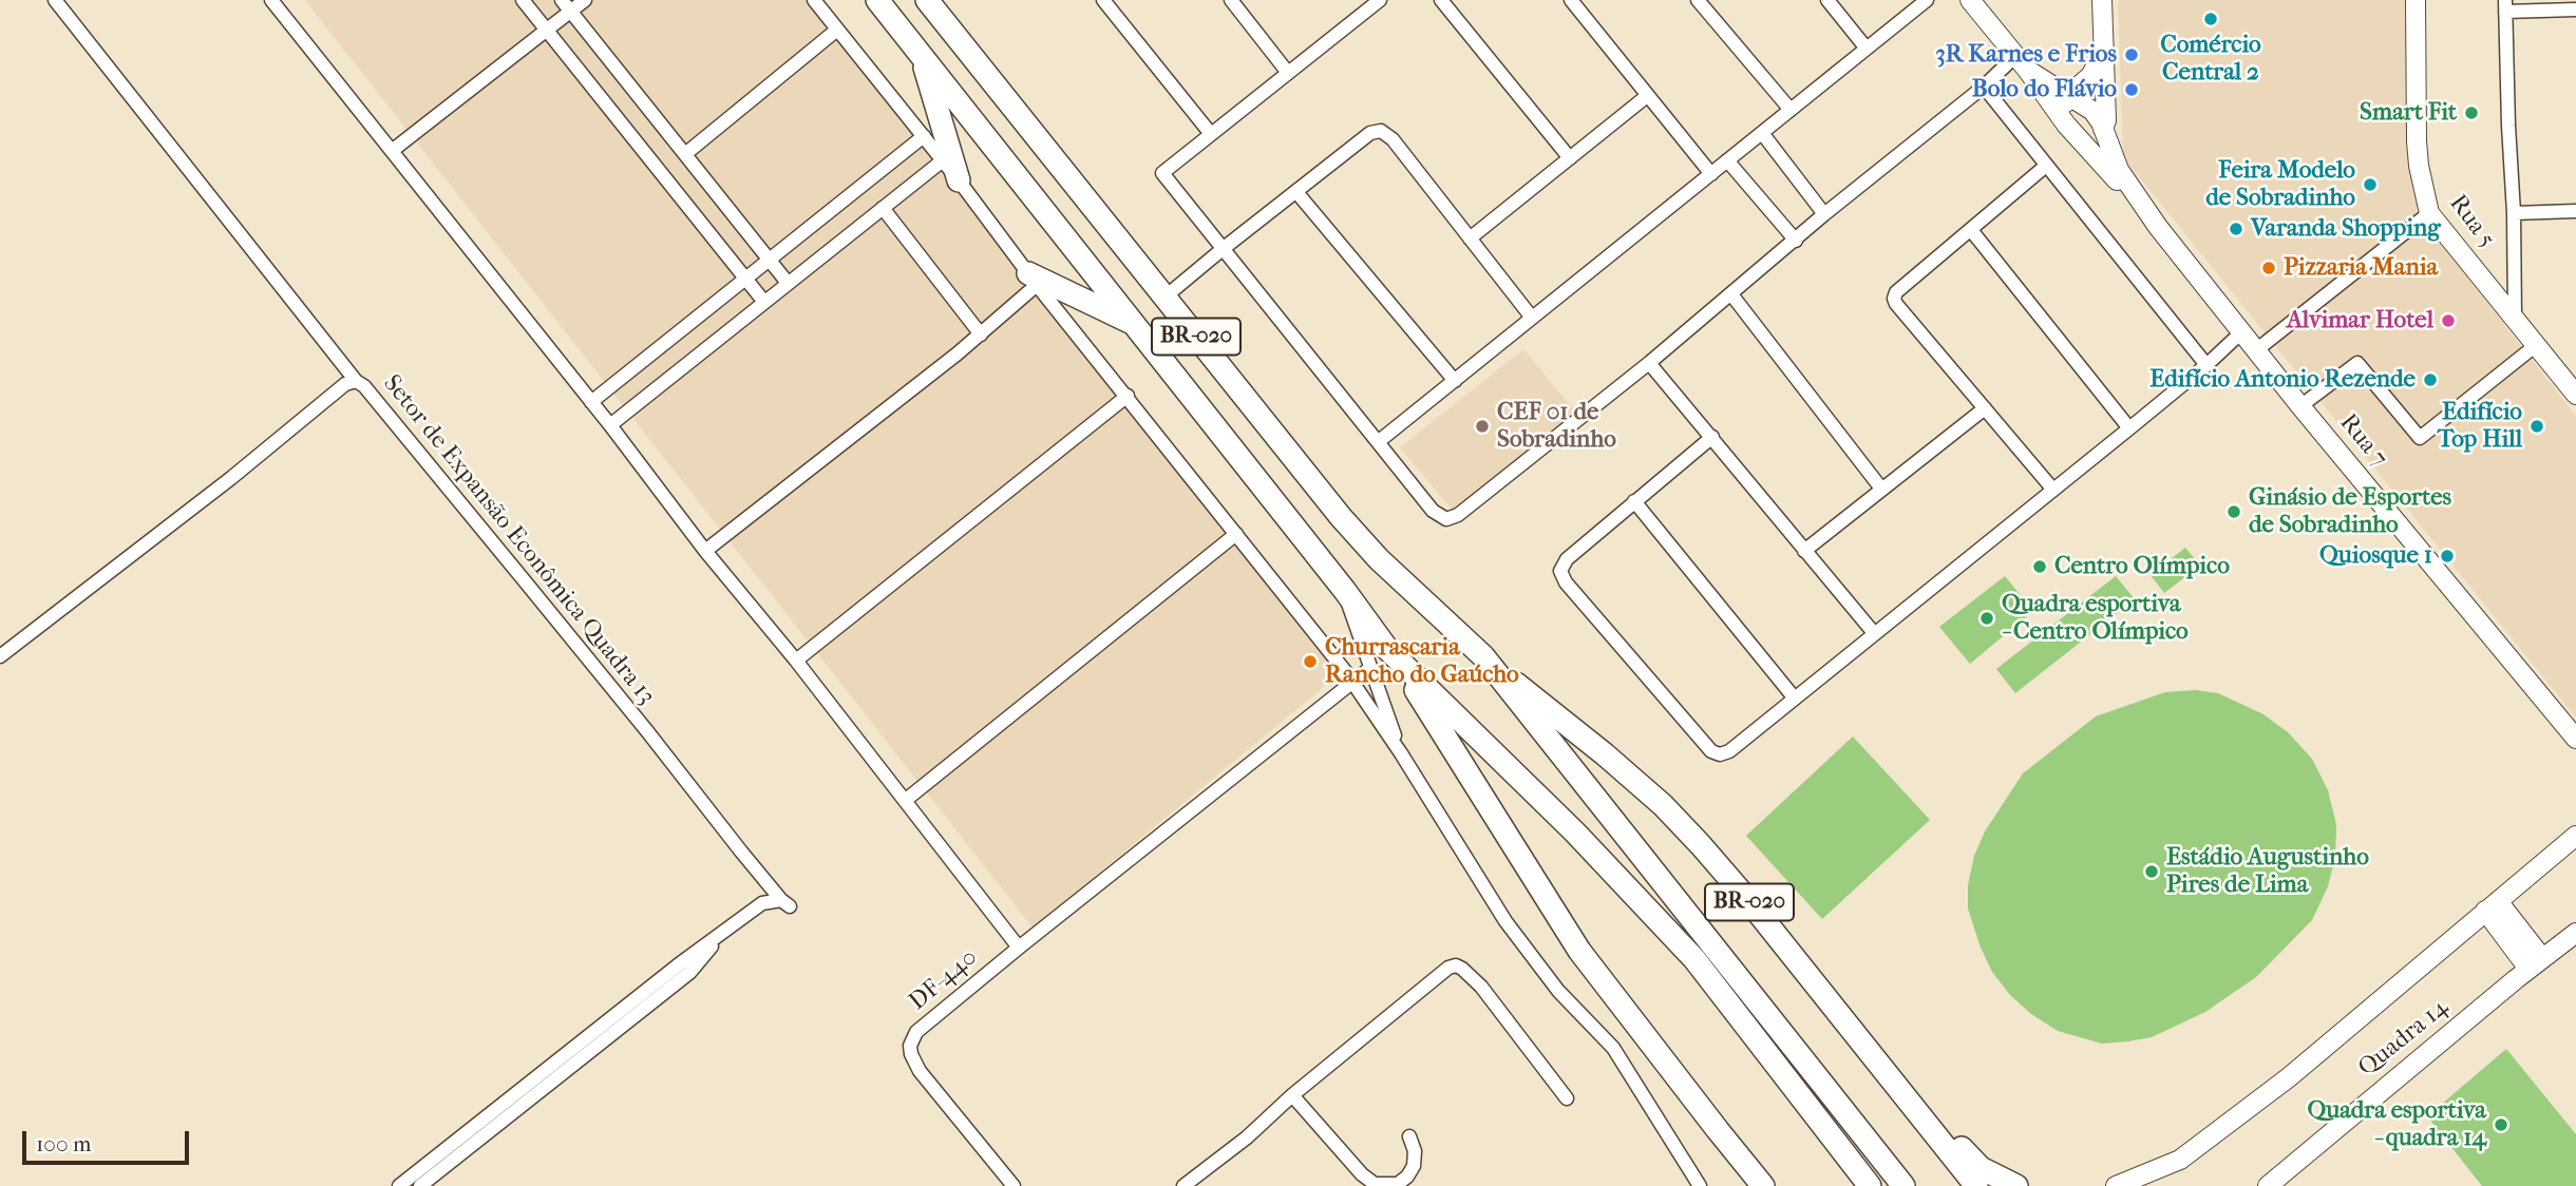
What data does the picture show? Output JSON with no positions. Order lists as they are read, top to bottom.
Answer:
{
  "streets": {
    "highway": ["BR-020"],
    "main road": ["Rua 5", "Rua 7", "Quadra 14"],
    "street": ["Setor de Expansão Econômica Quadra 13", "DF-440"]
  },
  "places": [
    "Comércio Central 2",
    "3R Karnes e Frios",
    "Bolo do Flávio",
    "Smart Fit",
    "Feira Modelo de Sobradinho",
    "Varanda Shopping",
    "Pizzaria Mania",
    "Alvimar Hotel",
    "Edifício Antonio Rezende",
    "CEF 01 de Sobradinho",
    "Edifício Top Hill",
    "Ginásio de Esportes de Sobradinho",
    "Quiosque 1",
    "Centro Olímpico",
    "Quadra esportiva - Centro Olímpico",
    "Churrascaria Rancho do Gaúcho",
    "Estádio Augustinho Pires de Lima",
    "Quadra esportiva - quadra 14"
  ],
  "scale_bar": "100 m"
}
